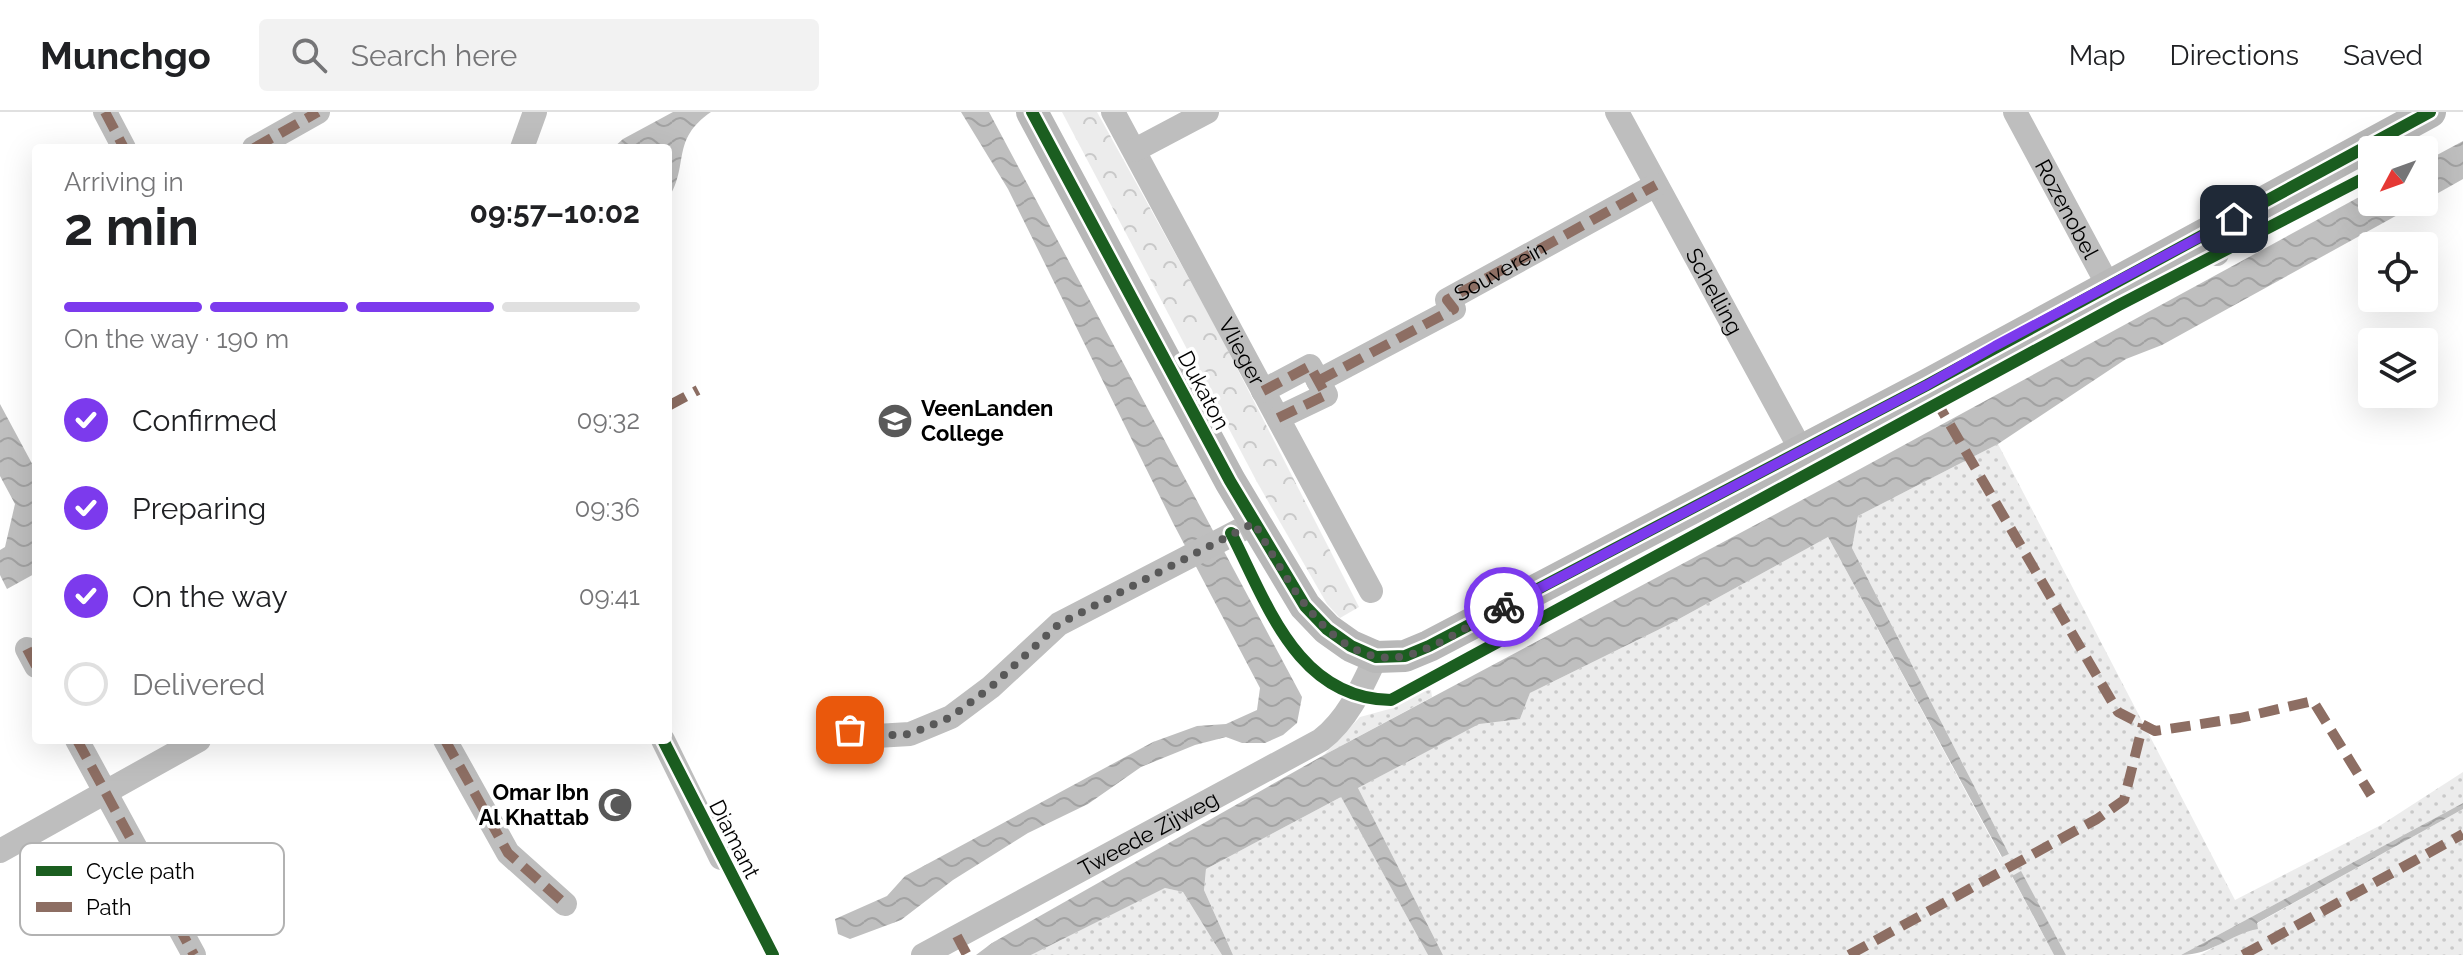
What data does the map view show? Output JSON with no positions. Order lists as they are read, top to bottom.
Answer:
{
  "streets": {
    "street": [
      "Rozenobel",
      "Souverein",
      "Schelling",
      "Vlieger",
      "Dukaton",
      "Tweede Zijweg",
      "Diamant"
    ]
  },
  "crossings": [
    ["Souverein", "Schelling"],
    ["Dukaton", "Tweede Zijweg"]
  ],
  "places": {
    "school or university": ["VeenLanden College"],
    "mosque": ["Omar Ibn Al Khattab"]
  },
  "legend": ["Cycle path", "Path"],
  "north": "bottom left",
  "page": {
    "header": "Munchgo",
    "search": "Search here",
    "nav": ["Map", "Directions", "Saved"],
    "heading": ["2 min", "Arriving in", "09:57–10:02"],
    "bar": "On the way · 190 m",
    "list": [
      ["Confirmed", "09:32"],
      ["Preparing", "09:36"],
      ["On the way", "09:41"],
      "Delivered"
    ]
  }
}
